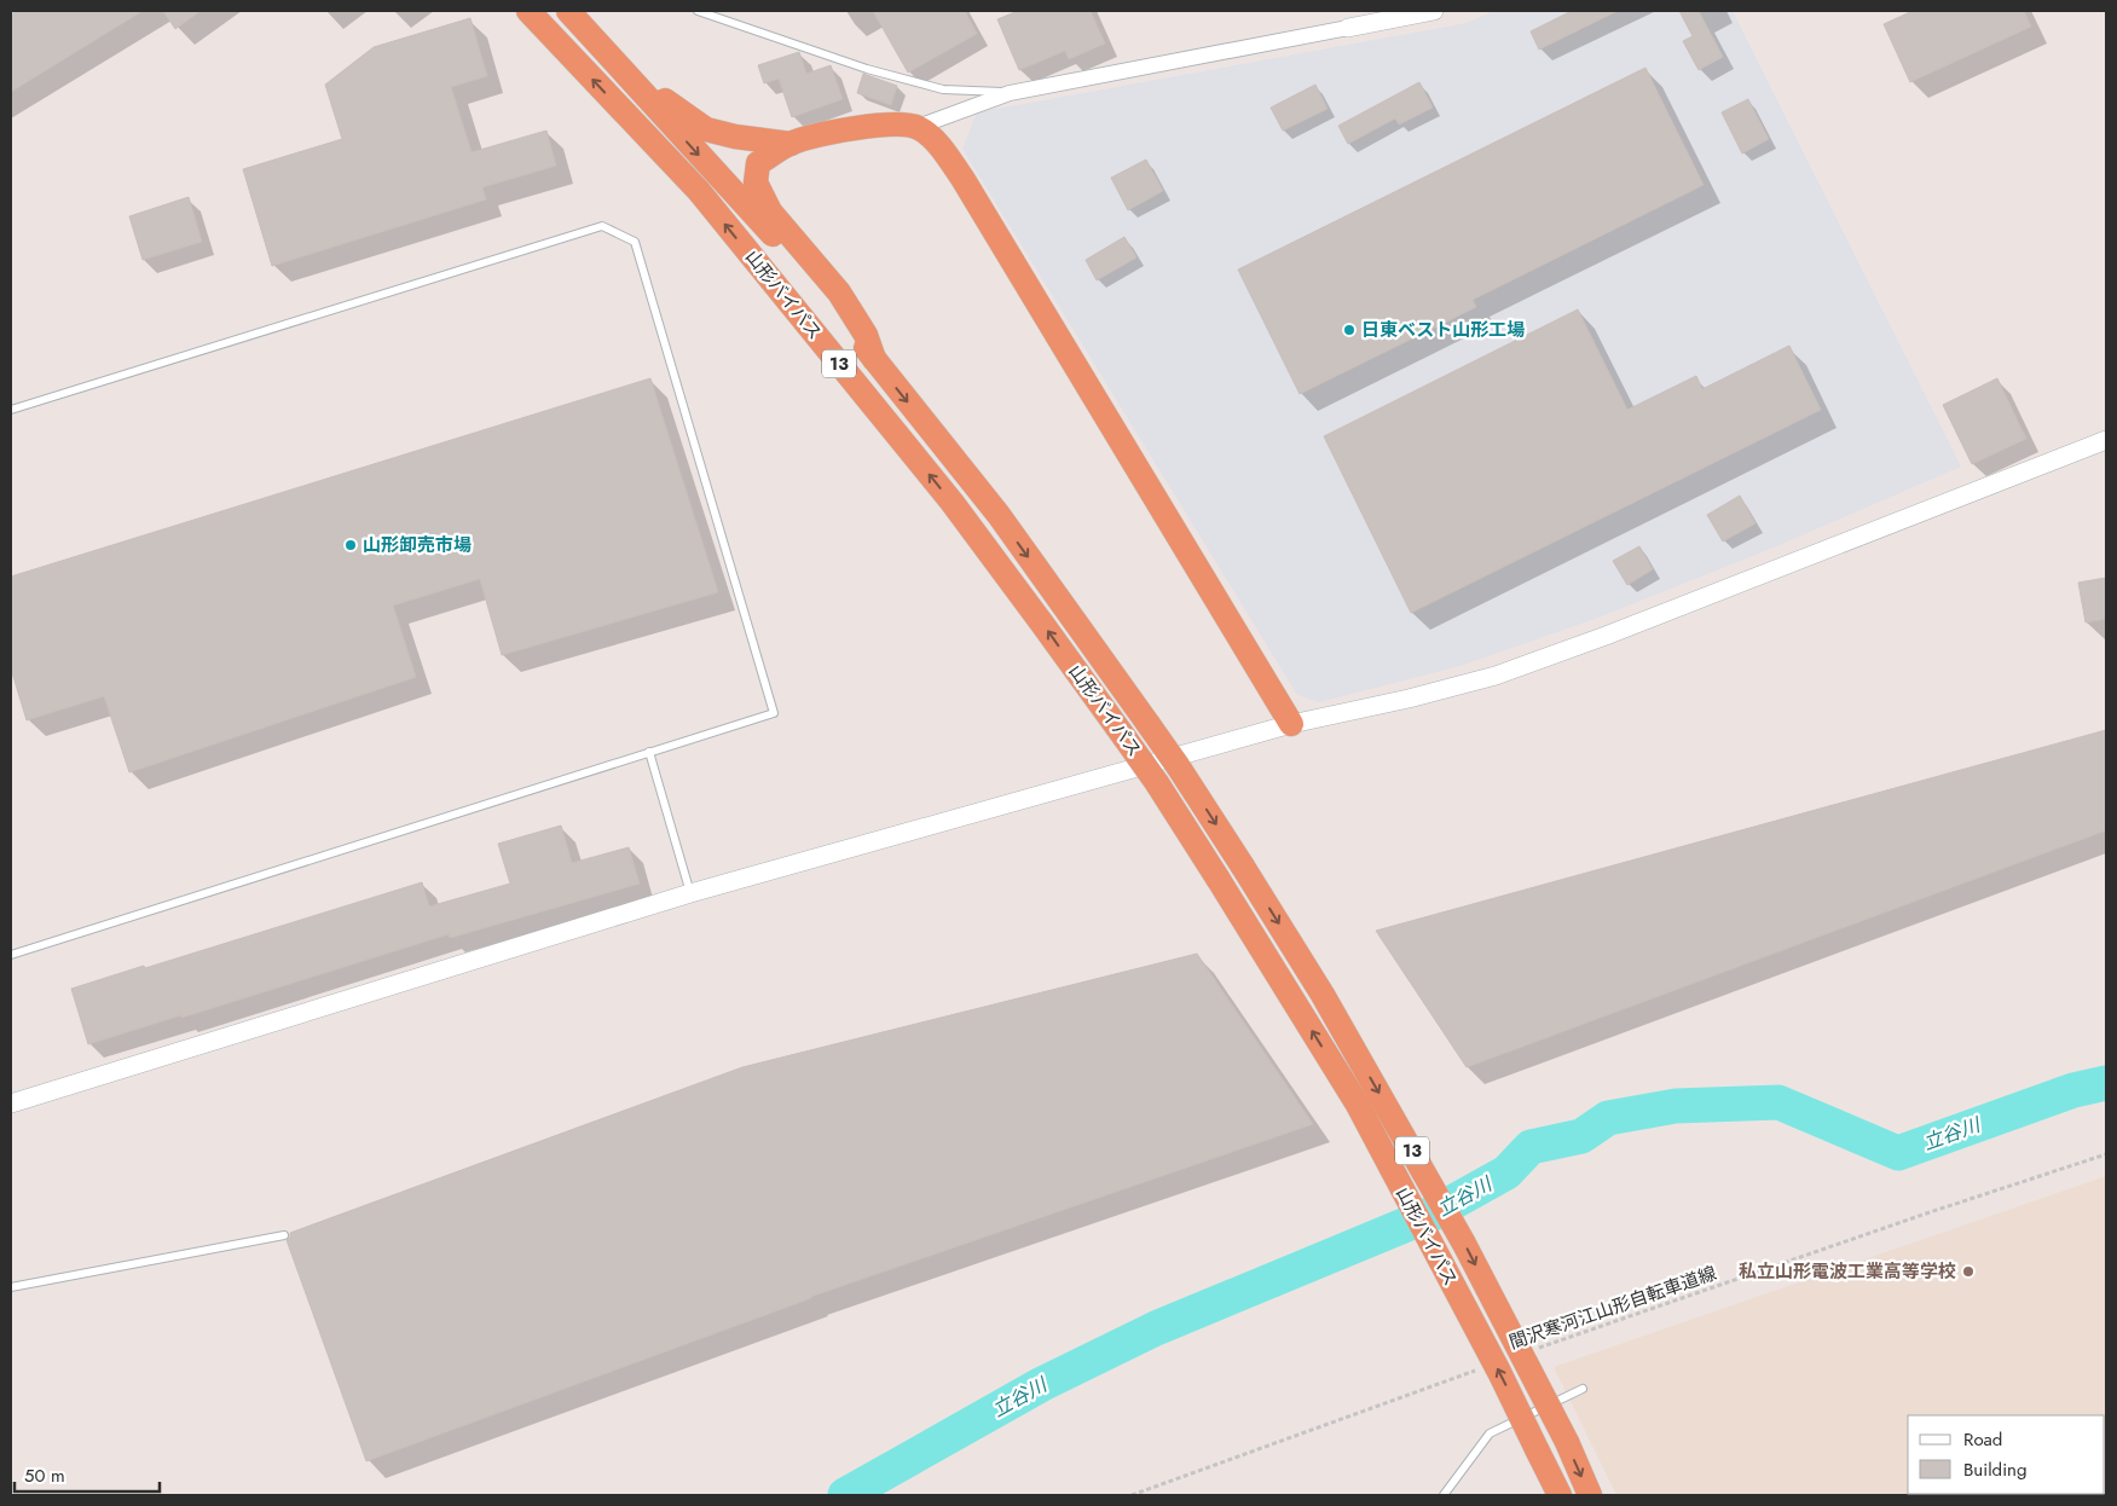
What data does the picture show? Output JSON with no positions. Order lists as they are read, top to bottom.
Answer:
{
  "streets": {
    "highway": ["山形バイパス", "13"],
    "path": ["間沢寒河江山形自転車道線"]
  },
  "water": ["立谷川"],
  "places": ["日東ベスト山形工場", "山形卸売市場", "私立山形電波工業高等学校"],
  "legend": ["Road", "Building"],
  "scale_bar": "50 m"
}
